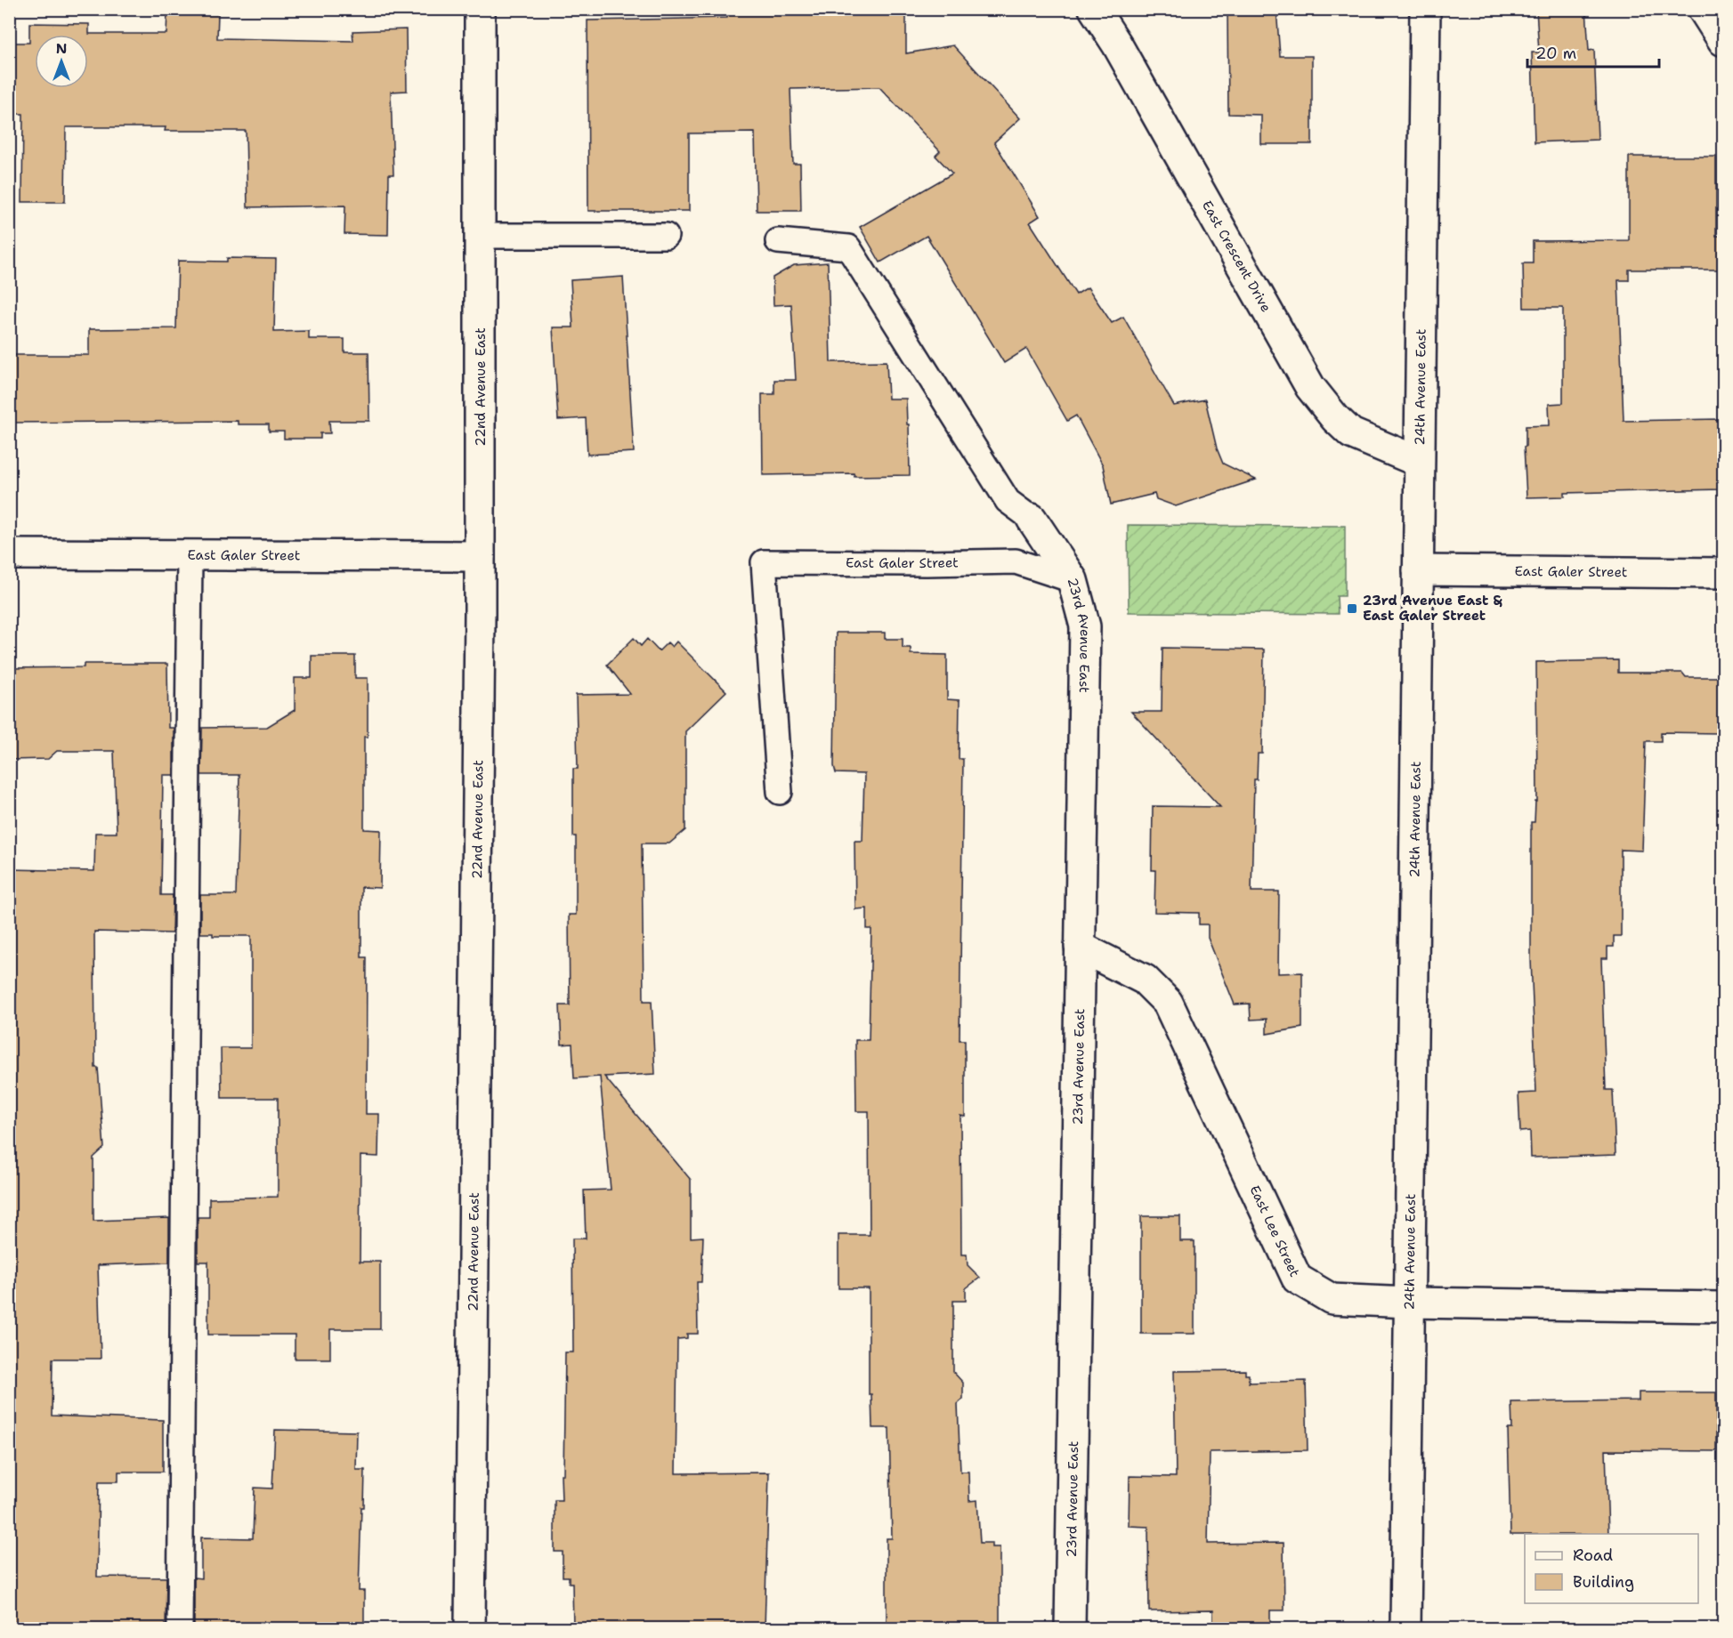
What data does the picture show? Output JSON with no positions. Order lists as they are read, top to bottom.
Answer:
{
  "streets": {
    "street": [
      "East Crescent Drive",
      "22nd Avenue East",
      "24th Avenue East",
      "East Galer Street",
      "23rd Avenue East",
      "East Lee Street"
    ]
  },
  "crossings": [
    ["East Crescent Drive", "24th Avenue East"],
    ["22nd Avenue East", "East Galer Street"],
    ["24th Avenue East", "East Galer Street"],
    ["24th Avenue East", "East Lee Street"],
    ["East Galer Street", "23rd Avenue East"],
    ["23rd Avenue East", "East Lee Street"]
  ],
  "places": {
    "transit": ["23rd Avenue East & East Galer Street"]
  },
  "legend": ["Road", "Building"],
  "scale_bar": "20 m",
  "north": "top"
}
